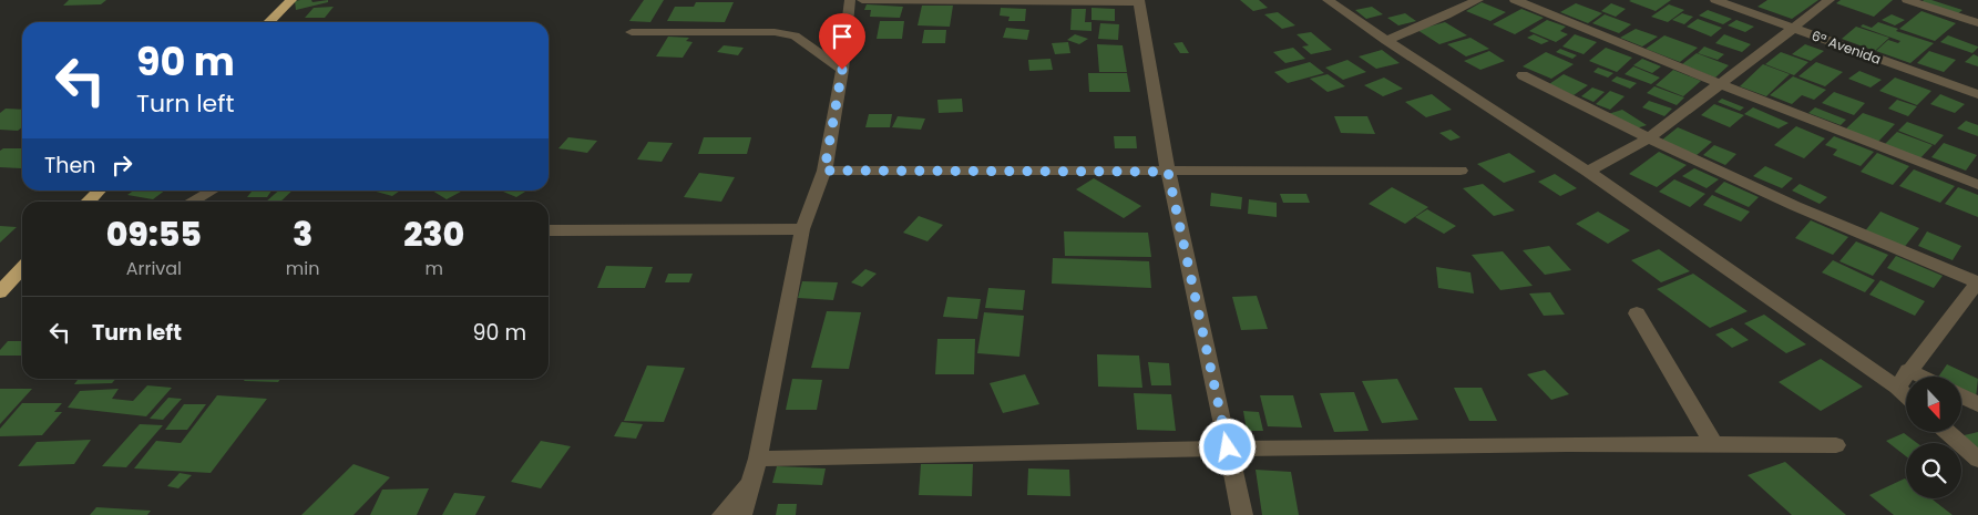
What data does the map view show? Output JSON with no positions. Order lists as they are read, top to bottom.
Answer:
{
  "streets": {
    "street": ["6ª Avenida"]
  },
  "north": "bottom",
  "page": {
    "turn": ["90 m", "Turn left"],
    "then": "Then",
    "eta": [
      "09:55",
      "Arrival",
      "3",
      "min",
      "230",
      "m"
    ],
    "list": [
      {
        "name": "Turn left",
        "value": "90 m"
      }
    ]
  }
}
